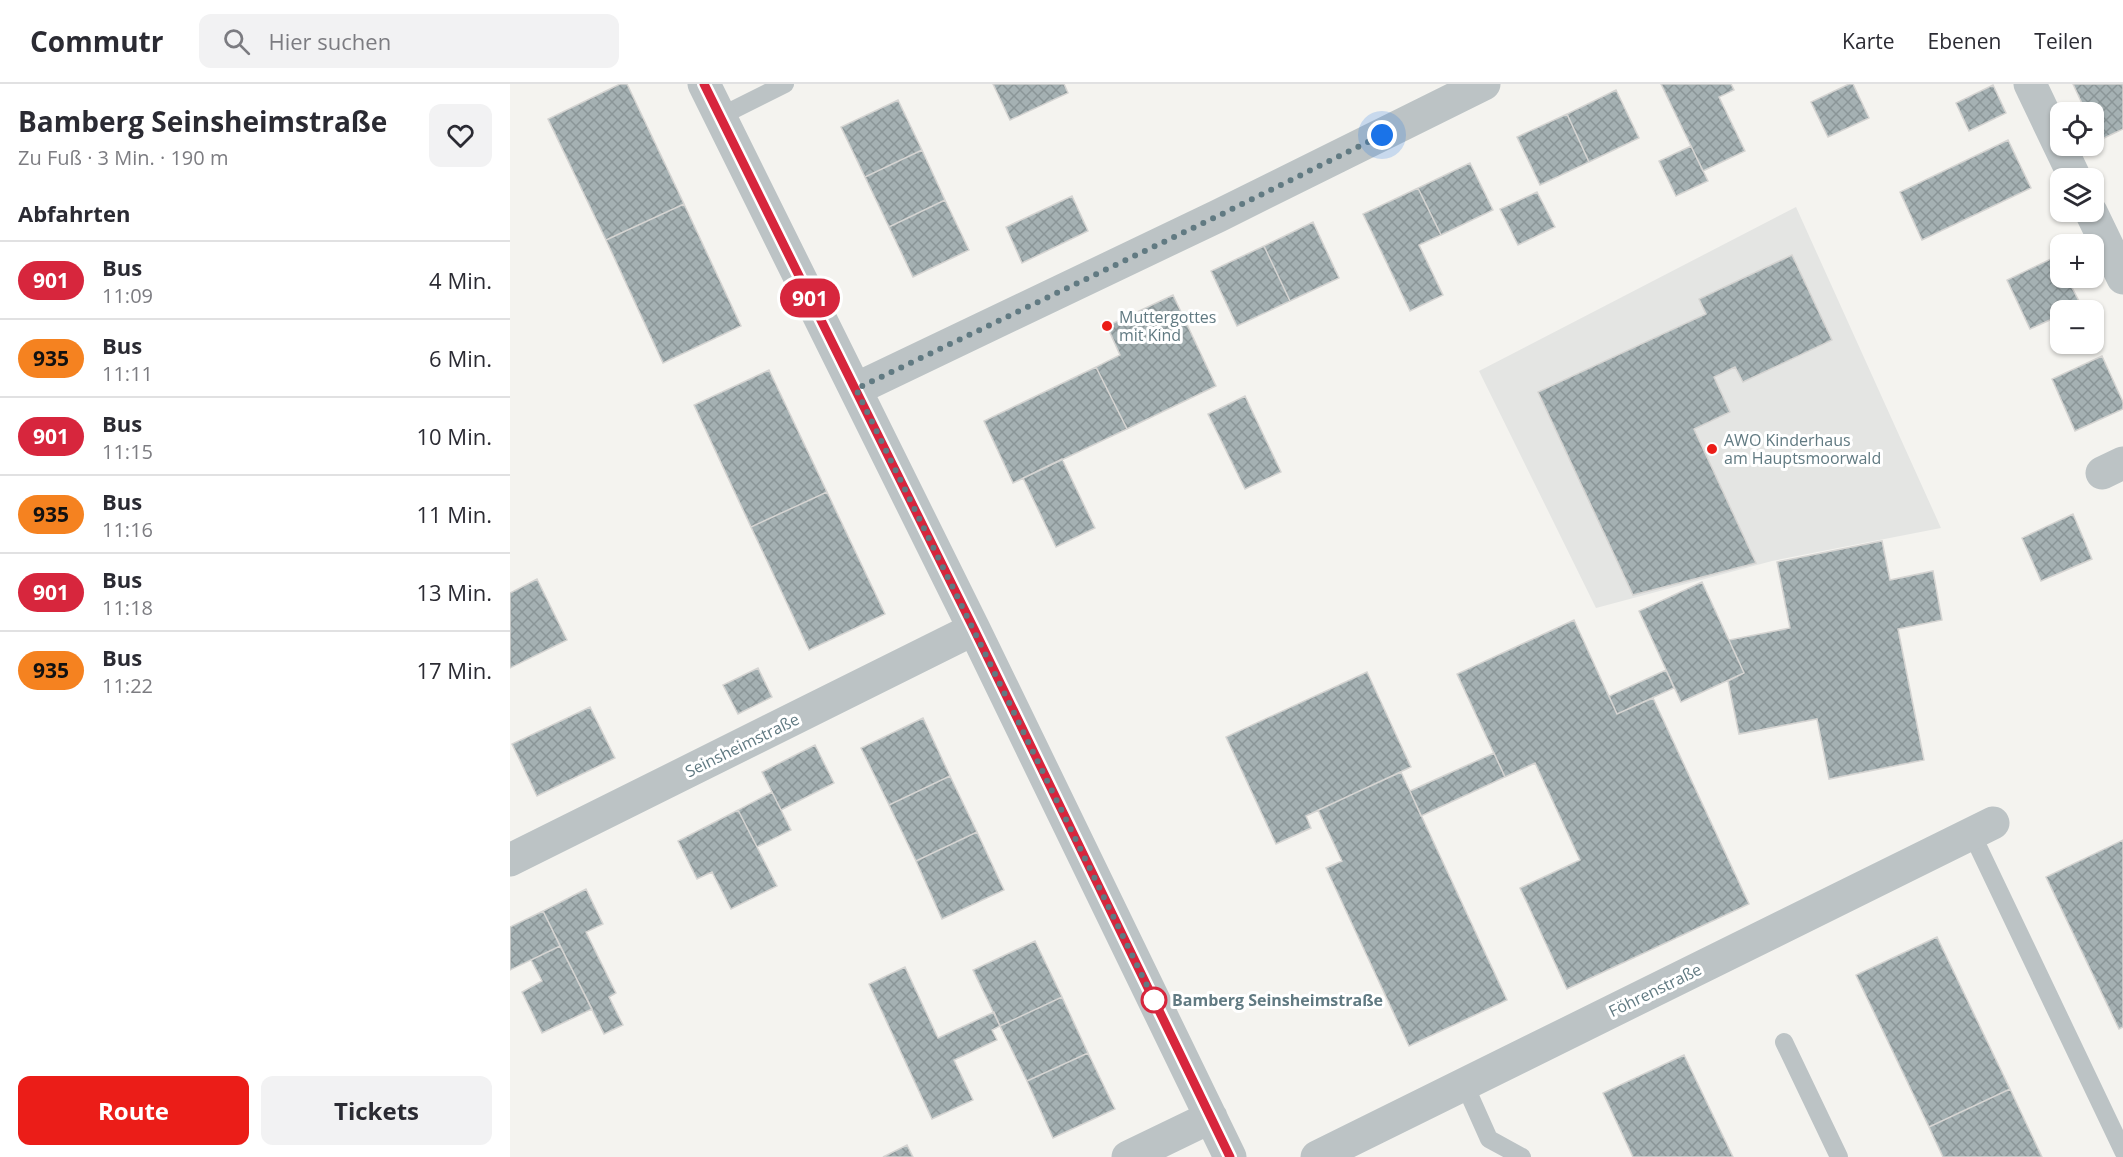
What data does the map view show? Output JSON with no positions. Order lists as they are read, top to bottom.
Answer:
{
  "streets": {
    "street": ["Seinsheimstraße", "Föhrenstraße"]
  },
  "places": ["Muttergottes mit Kind", "AWO Kinderhaus am Hauptsmoorwald", "Bamberg Seinsheimstraße"],
  "lines": ["bus line 901"],
  "page": {
    "header": "Commutr",
    "search": "Hier suchen",
    "nav": ["Karte", "Ebenen", "Teilen"],
    "heading": [
      ["Bamberg Seinsheimstraße", "Zu Fuß · 3 Min. · 190 m"],
      "Abfahrten"
    ],
    "on_map": "901",
    "map_buttons": ["+", "−"],
    "list": [
      {
        "mark": "901",
        "name": "Bus",
        "note": "11:09",
        "value": "4 Min."
      },
      {
        "mark": "935",
        "name": "Bus",
        "note": "11:11",
        "value": "6 Min."
      },
      {
        "mark": "901",
        "name": "Bus",
        "note": "11:15",
        "value": "10 Min."
      },
      {
        "mark": "935",
        "name": "Bus",
        "note": "11:16",
        "value": "11 Min."
      },
      {
        "mark": "901",
        "name": "Bus",
        "note": "11:18",
        "value": "13 Min."
      },
      {
        "mark": "935",
        "name": "Bus",
        "note": "11:22",
        "value": "17 Min."
      }
    ],
    "buttons": ["Route", "Tickets"]
  }
}
